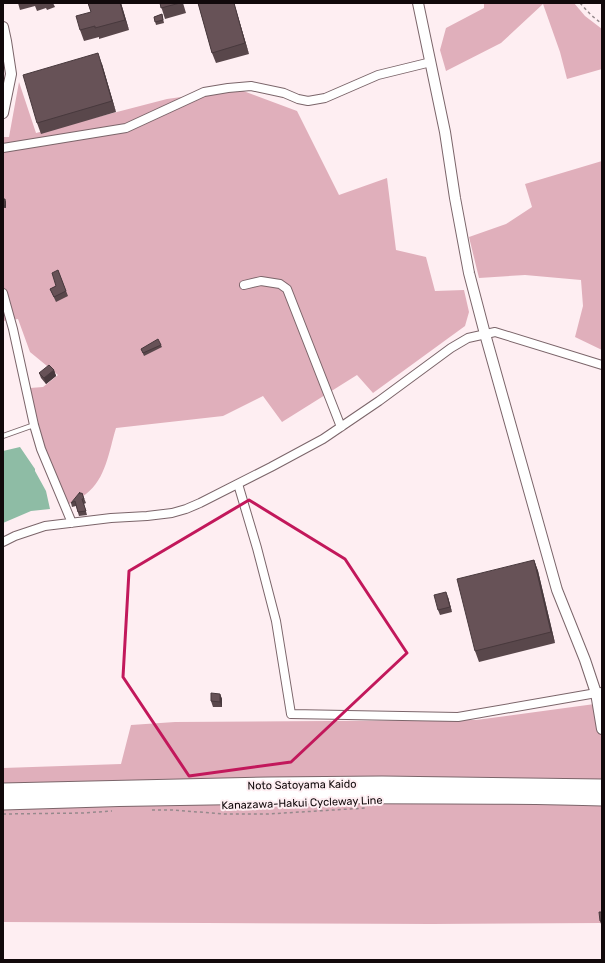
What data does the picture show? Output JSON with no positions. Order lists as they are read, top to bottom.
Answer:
{
  "streets": {
    "highway": ["Noto Satoyama Kaido"],
    "path": ["Kanazawa-Hakui Cycleway Line"]
  }
}
